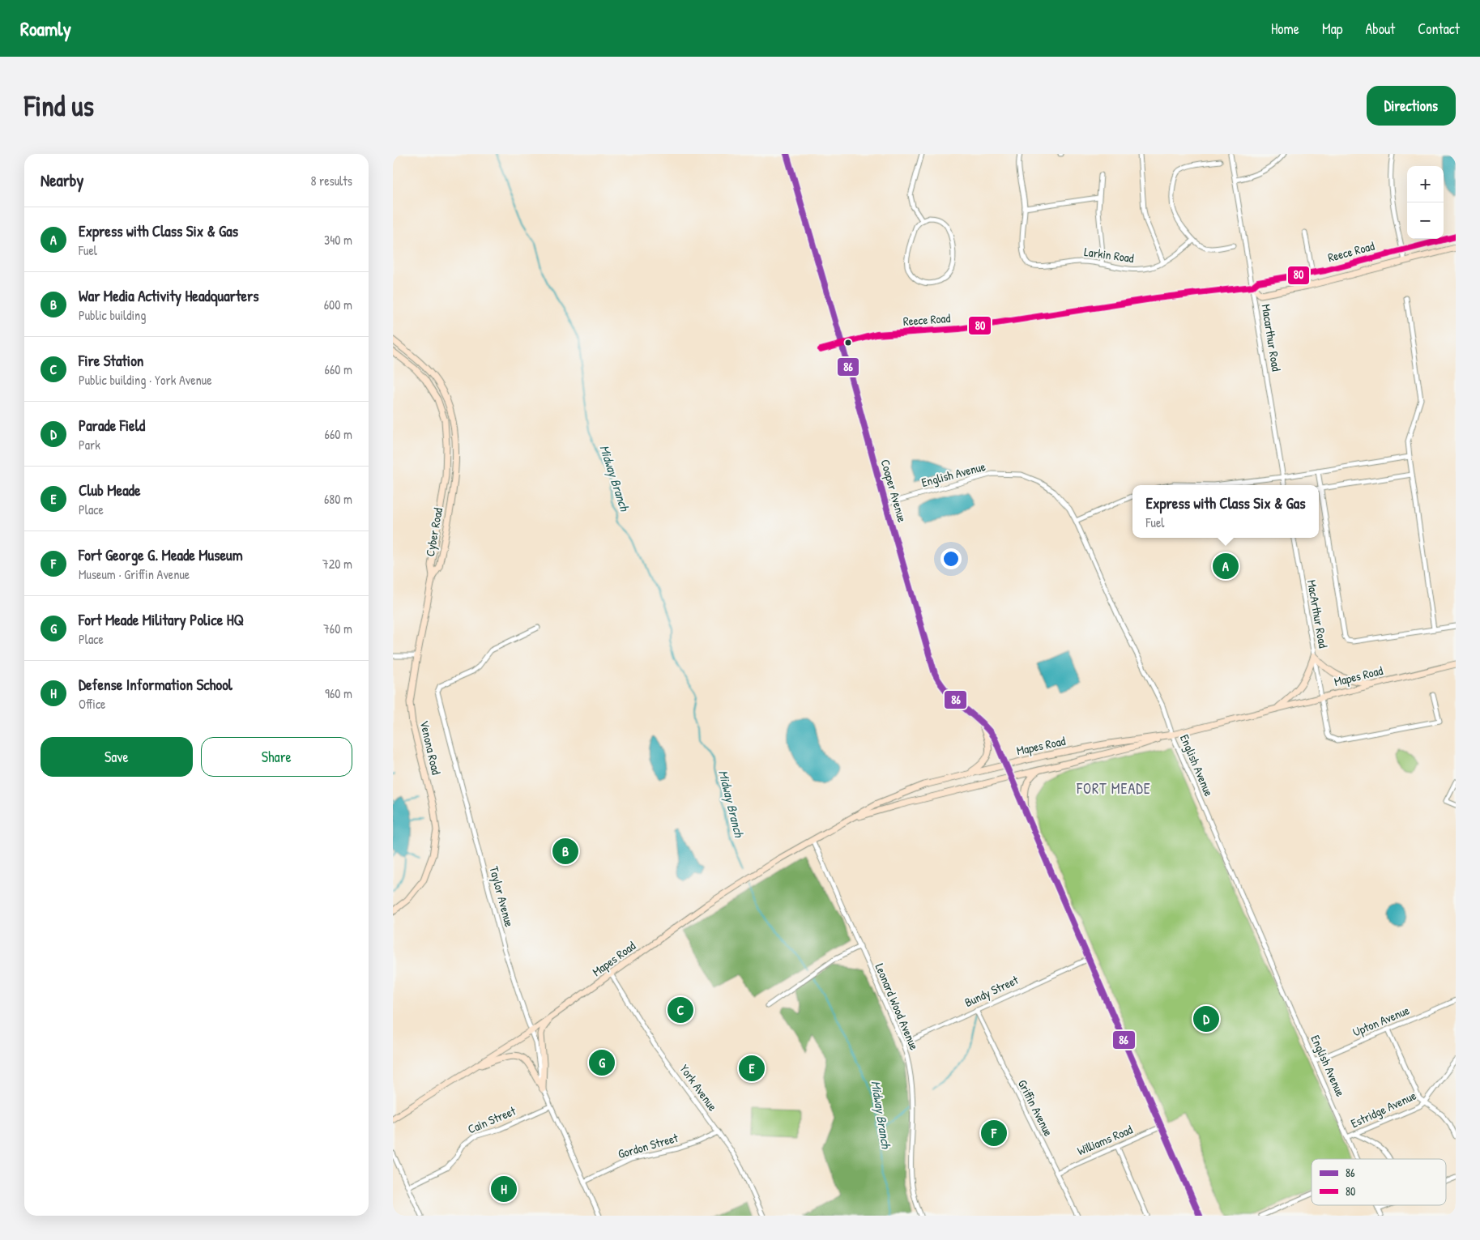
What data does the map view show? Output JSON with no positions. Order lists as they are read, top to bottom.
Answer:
{
  "streets": {
    "street": [
      "Reece Road",
      "Larkin Road",
      "Macarthur Road",
      "English Avenue",
      "Cooper Avenue",
      "Cyber Road",
      "MacArthur Road",
      "Mapes Road",
      "Venona Road",
      "Taylor Avenue",
      "Bundy Street",
      "Leonard Wood Avenue",
      "Upton Avenue",
      "York Avenue",
      "Griffin Avenue",
      "Estridge Avenue",
      "Cain Street",
      "Williams Road",
      "Gordon Street"
    ]
  },
  "crossings": [
    ["Reece Road", "Macarthur Road"],
    ["Reece Road", "Cooper Avenue"],
    ["English Avenue", "Cooper Avenue"],
    ["English Avenue", "Mapes Road"],
    ["English Avenue", "Upton Avenue"],
    ["English Avenue", "Estridge Avenue"],
    ["Cooper Avenue", "Mapes Road"],
    ["Cyber Road", "Venona Road"],
    ["MacArthur Road", "Mapes Road"],
    ["Mapes Road", "Taylor Avenue"],
    ["Mapes Road", "Leonard Wood Avenue"],
    ["Mapes Road", "York Avenue"],
    ["Taylor Avenue", "Cain Street"],
    ["Taylor Avenue", "Gordon Street"],
    ["Bundy Street", "Leonard Wood Avenue"],
    ["Bundy Street", "Griffin Avenue"],
    ["York Avenue", "Gordon Street"],
    ["Griffin Avenue", "Williams Road"]
  ],
  "districts": ["FORT MEADE"],
  "water": ["Midway Branch"],
  "lines": ["transit line 86", "transit line 80"],
  "legend": ["86", "80"],
  "page": {
    "header": "Roamly",
    "nav": [
      "Home",
      "Map",
      "About",
      "Contact"
    ],
    "buttons": [
      "Directions",
      ["Save", "Share"]
    ],
    "title": "Find us",
    "heading": ["Nearby", "8 results"],
    "map_buttons": ["+", "−"],
    "list": [
      {
        "mark": "A",
        "name": "Express with Class Six & Gas",
        "note": "Fuel",
        "value": "340 m"
      },
      {
        "mark": "B",
        "name": "War Media Activity Headquarters",
        "note": "Public building",
        "value": "600 m"
      },
      {
        "mark": "C",
        "name": "Fire Station",
        "note": "Public building · York Avenue",
        "value": "660 m"
      },
      {
        "mark": "D",
        "name": "Parade Field",
        "note": "Park",
        "value": "660 m"
      },
      {
        "mark": "E",
        "name": "Club Meade",
        "note": "Place",
        "value": "680 m"
      },
      {
        "mark": "F",
        "name": "Fort George G. Meade Museum",
        "note": "Museum · Griffin Avenue",
        "value": "720 m"
      },
      {
        "mark": "G",
        "name": "Fort Meade Military Police HQ",
        "note": "Place",
        "value": "760 m"
      },
      {
        "mark": "H",
        "name": "Defense Information School",
        "note": "Office",
        "value": "960 m"
      }
    ],
    "popup": ["Express with Class Six & Gas", "Fuel"],
    "pins": [
      "A",
      "B",
      "C",
      "D",
      "G",
      "E",
      "F",
      "H"
    ]
  }
}
